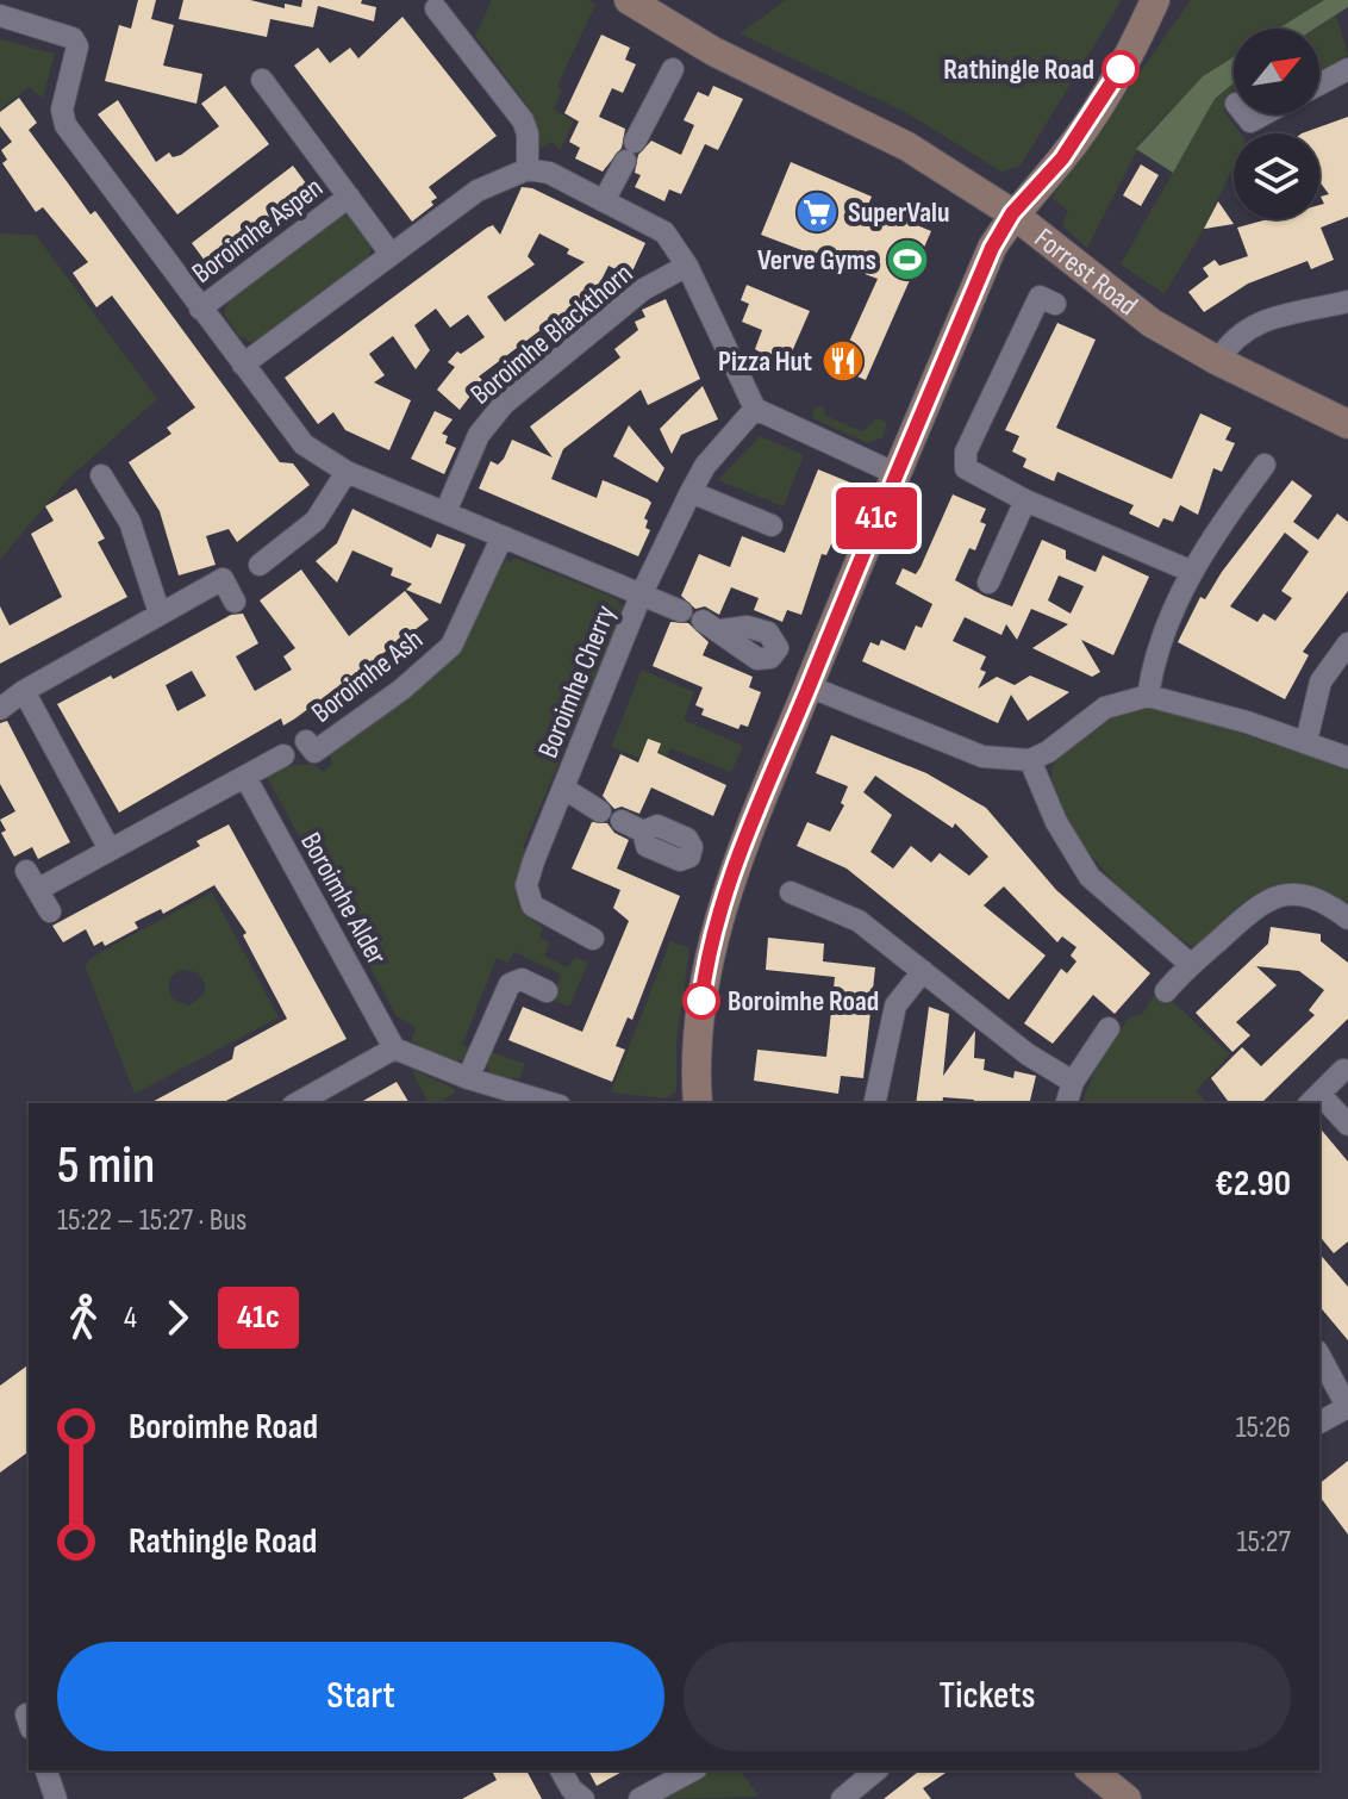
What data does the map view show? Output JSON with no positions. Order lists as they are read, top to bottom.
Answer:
{
  "streets": {
    "street": [
      "Boroimhe Aspen",
      "Forrest Road",
      "Boroimhe Blackthorn",
      "Boroimhe Ash",
      "Boroimhe Cherry",
      "Boroimhe Alder"
    ]
  },
  "places": {
    "other": ["Rathingle Road", "Boroimhe Road"],
    "supermarket": ["SuperValu"],
    "sports": ["Verve Gyms"],
    "restaurant": ["Pizza Hut"]
  },
  "lines": ["bus line 41c"],
  "north": "top right",
  "page": {
    "on_map": "41c",
    "heading": ["5 min", "15:22 – 15:27 · Bus", "€2.90"],
    "legs": ["4", "41c"],
    "list": [
      {
        "name": "Boroimhe Road",
        "value": "15:26"
      },
      {
        "name": "Rathingle Road",
        "value": "15:27"
      }
    ],
    "buttons": ["Start", "Tickets"]
  }
}
